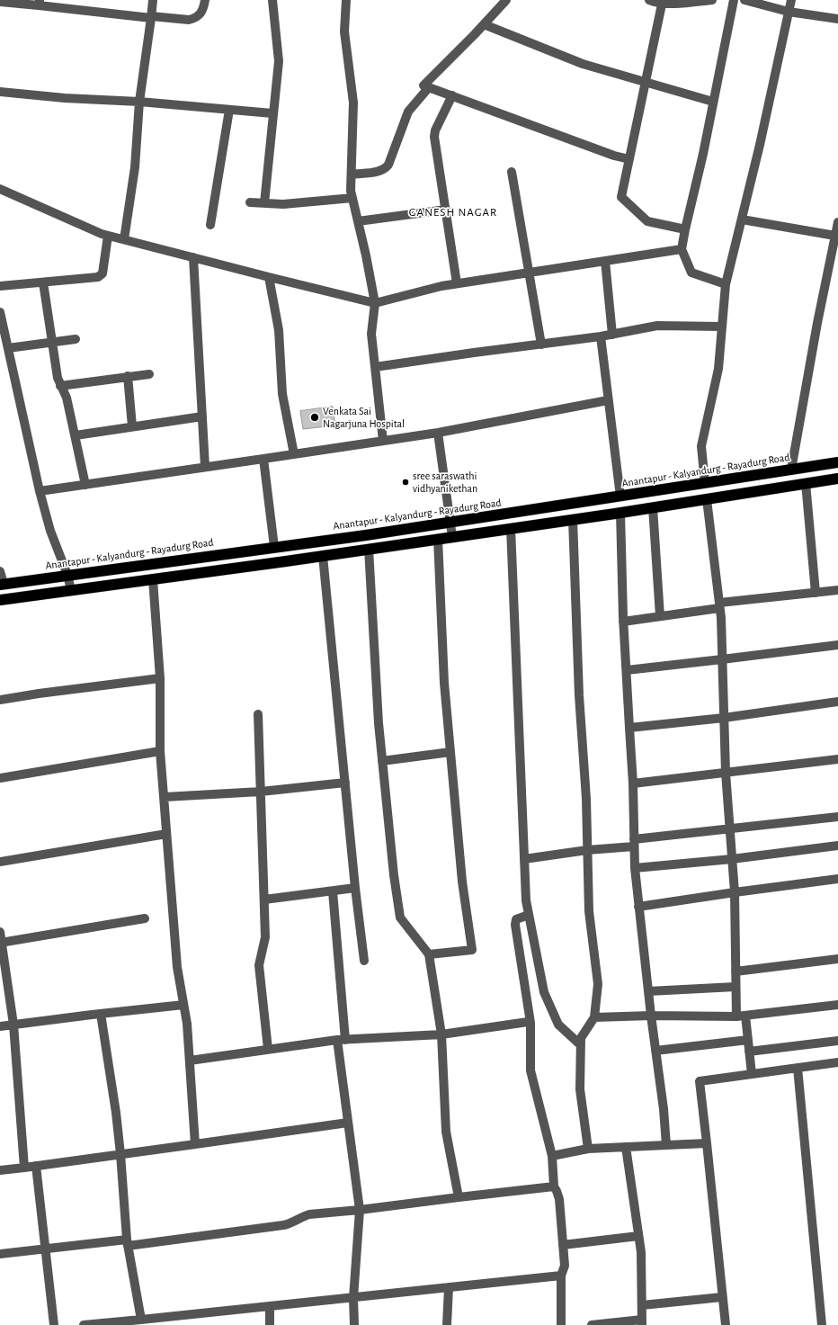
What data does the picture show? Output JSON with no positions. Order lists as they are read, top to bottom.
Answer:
{
  "streets": {
    "highway": ["Anantapur - Kalyandurg - Rayadurg Road"]
  },
  "districts": ["GANESH NAGAR"],
  "places": ["Venkata Sai Nagarjuna Hospital", "sree saraswathi vidhyanikethan"]
}
